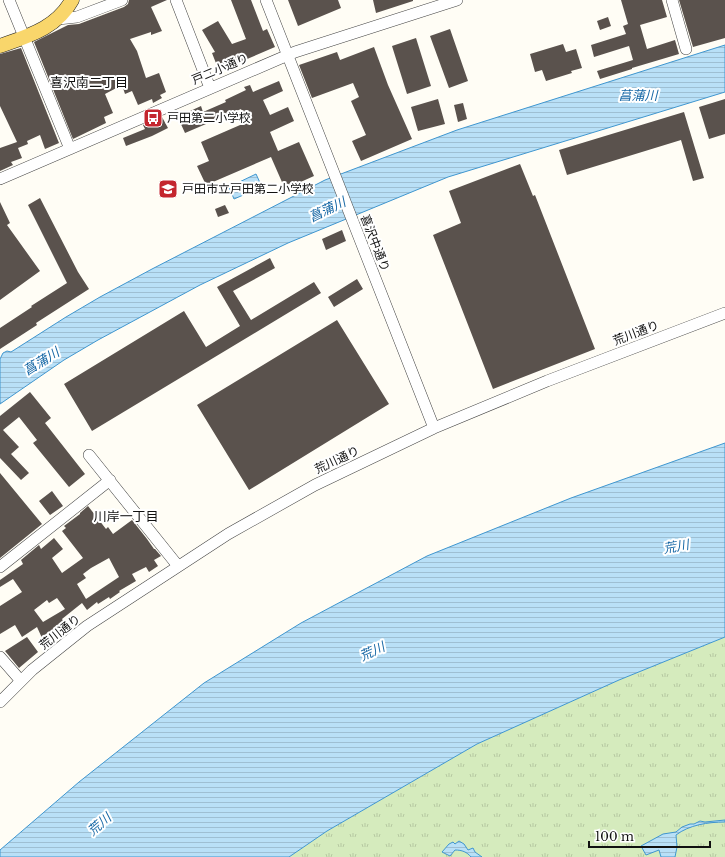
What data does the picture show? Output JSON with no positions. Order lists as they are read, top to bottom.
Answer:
{
  "streets": {
    "street": ["戸二小通り", "喜沢中通り", "荒川通り"]
  },
  "crossings": [
    ["戸二小通り", "喜沢中通り"],
    ["喜沢中通り", "荒川通り"]
  ],
  "districts": ["喜沢南二丁目", "川岸一丁目"],
  "water": ["菖蒲川", "荒川"],
  "places": {
    "bus stop": ["戸田第二小学校"],
    "school or university": ["戸田市立戸田第二小学校"]
  },
  "scale_bar": "100 m"
}
